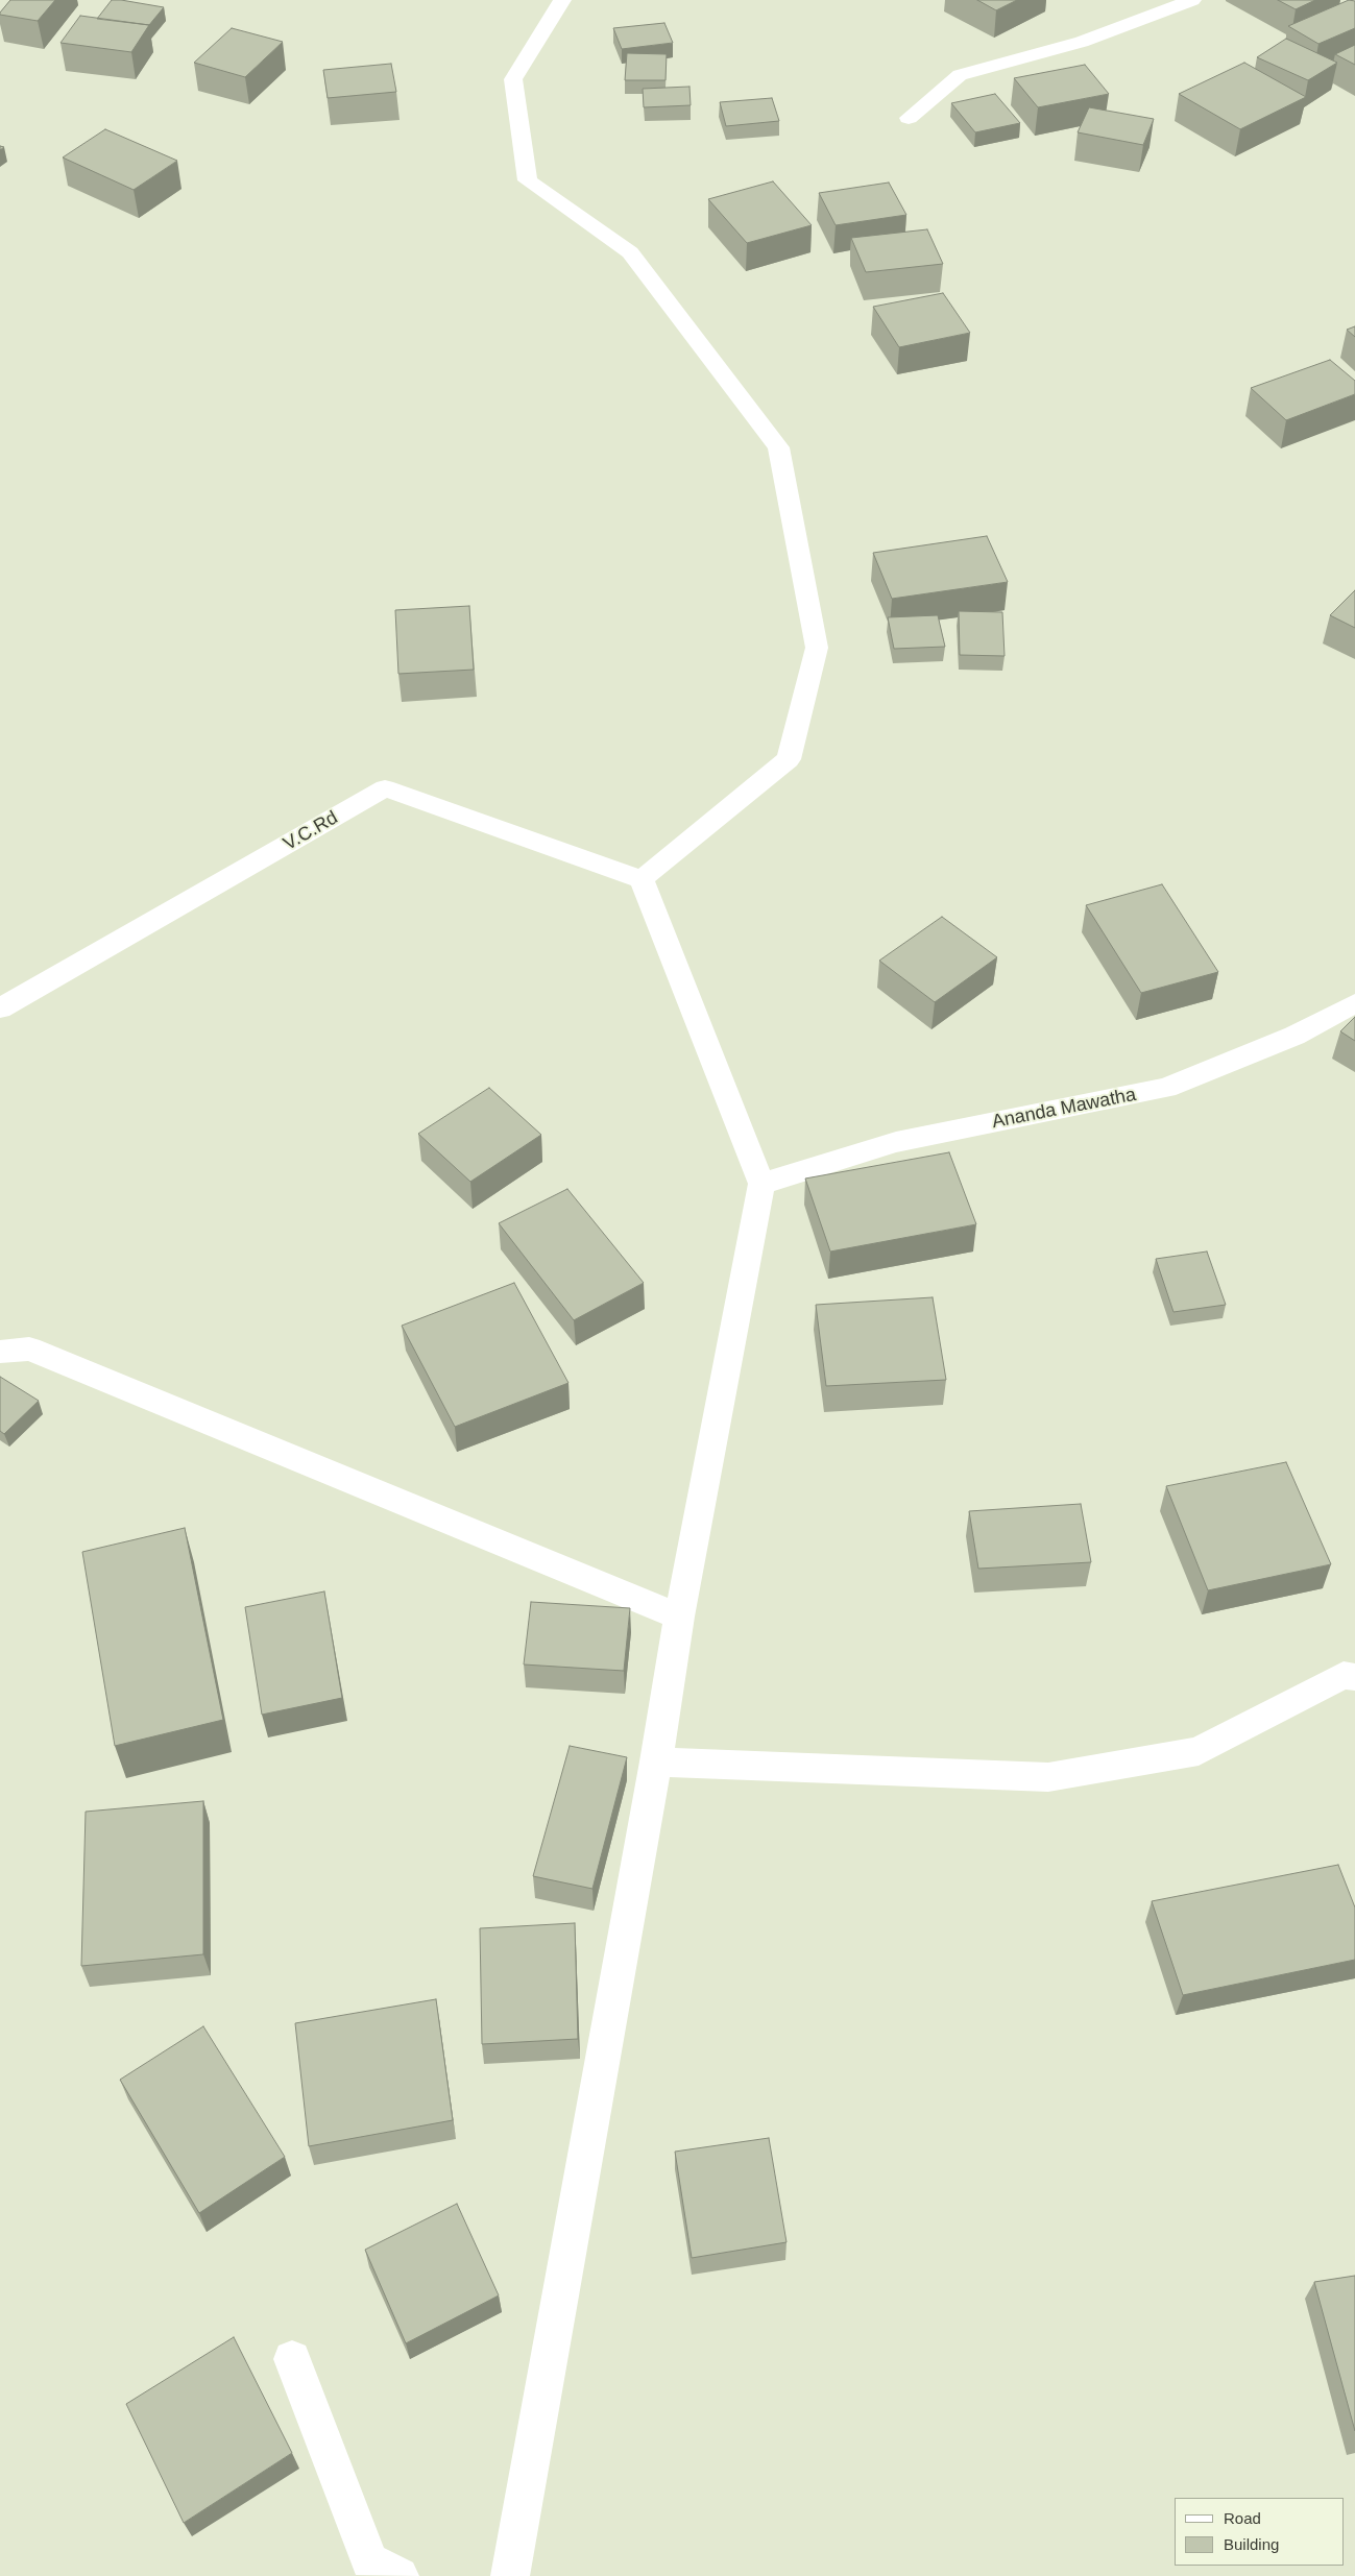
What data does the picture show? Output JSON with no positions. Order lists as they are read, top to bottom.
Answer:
{
  "streets": {
    "street": ["V.C.Rd", "Ananda Mawatha"]
  },
  "legend": ["Road", "Building"]
}
